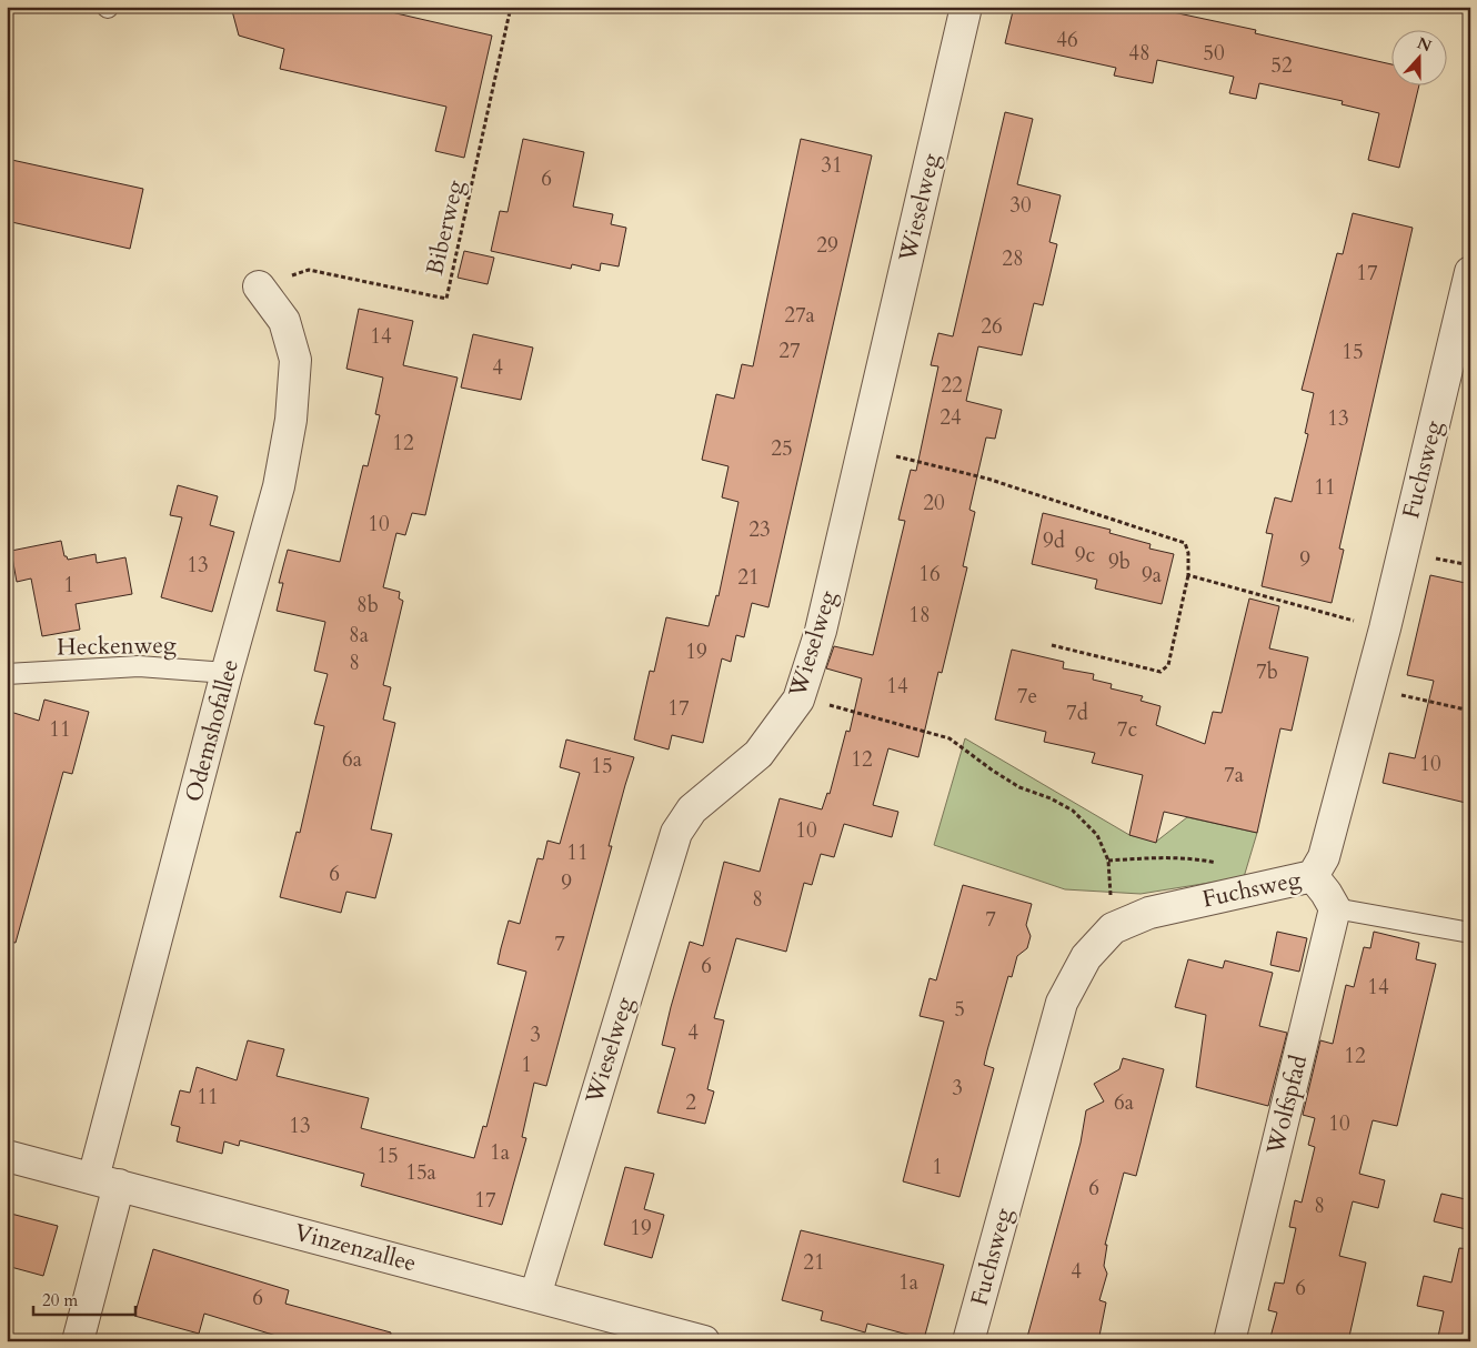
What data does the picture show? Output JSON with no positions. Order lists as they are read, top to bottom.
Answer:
{
  "streets": {
    "street": [
      "Wieselweg",
      "Fuchsweg",
      "Odemshofallee",
      "Wolfspfad",
      "Vinzenzallee"
    ],
    "lane": ["Heckenweg"],
    "path": ["Biberweg"]
  },
  "crossings": [
    ["Wieselweg", "Vinzenzallee"],
    ["Biberweg", "Odemshofallee"],
    ["Heckenweg", "Odemshofallee"],
    ["Odemshofallee", "Vinzenzallee"]
  ],
  "house_numbers": [
    "46",
    "48",
    "50",
    "52",
    "31",
    "6",
    "30",
    "29",
    "28",
    "17",
    "27a",
    "26",
    "14",
    "27",
    "15",
    "4",
    "22",
    "24",
    "13",
    "12",
    "25",
    "11",
    "20",
    "10",
    "23",
    "9d",
    "9c",
    "9",
    "9b",
    "13",
    "16",
    "9a",
    "21",
    "1",
    "8b",
    "18",
    "8a",
    "19",
    "8",
    "7b",
    "14",
    "7e",
    "17",
    "7d",
    "11",
    "7c",
    "6a",
    "12",
    "10",
    "15",
    "7a",
    "10",
    "11",
    "6",
    "9",
    "8",
    "7",
    "7",
    "6",
    "14",
    "5",
    "4",
    "3",
    "12",
    "1",
    "3",
    "11",
    "2",
    "6a",
    "10",
    "13",
    "1a",
    "15",
    "1",
    "15a",
    "6",
    "17",
    "8",
    "19",
    "21",
    "4",
    "1a",
    "6",
    "6"
  ],
  "scale_bar": "20 m",
  "north": "top"
}
